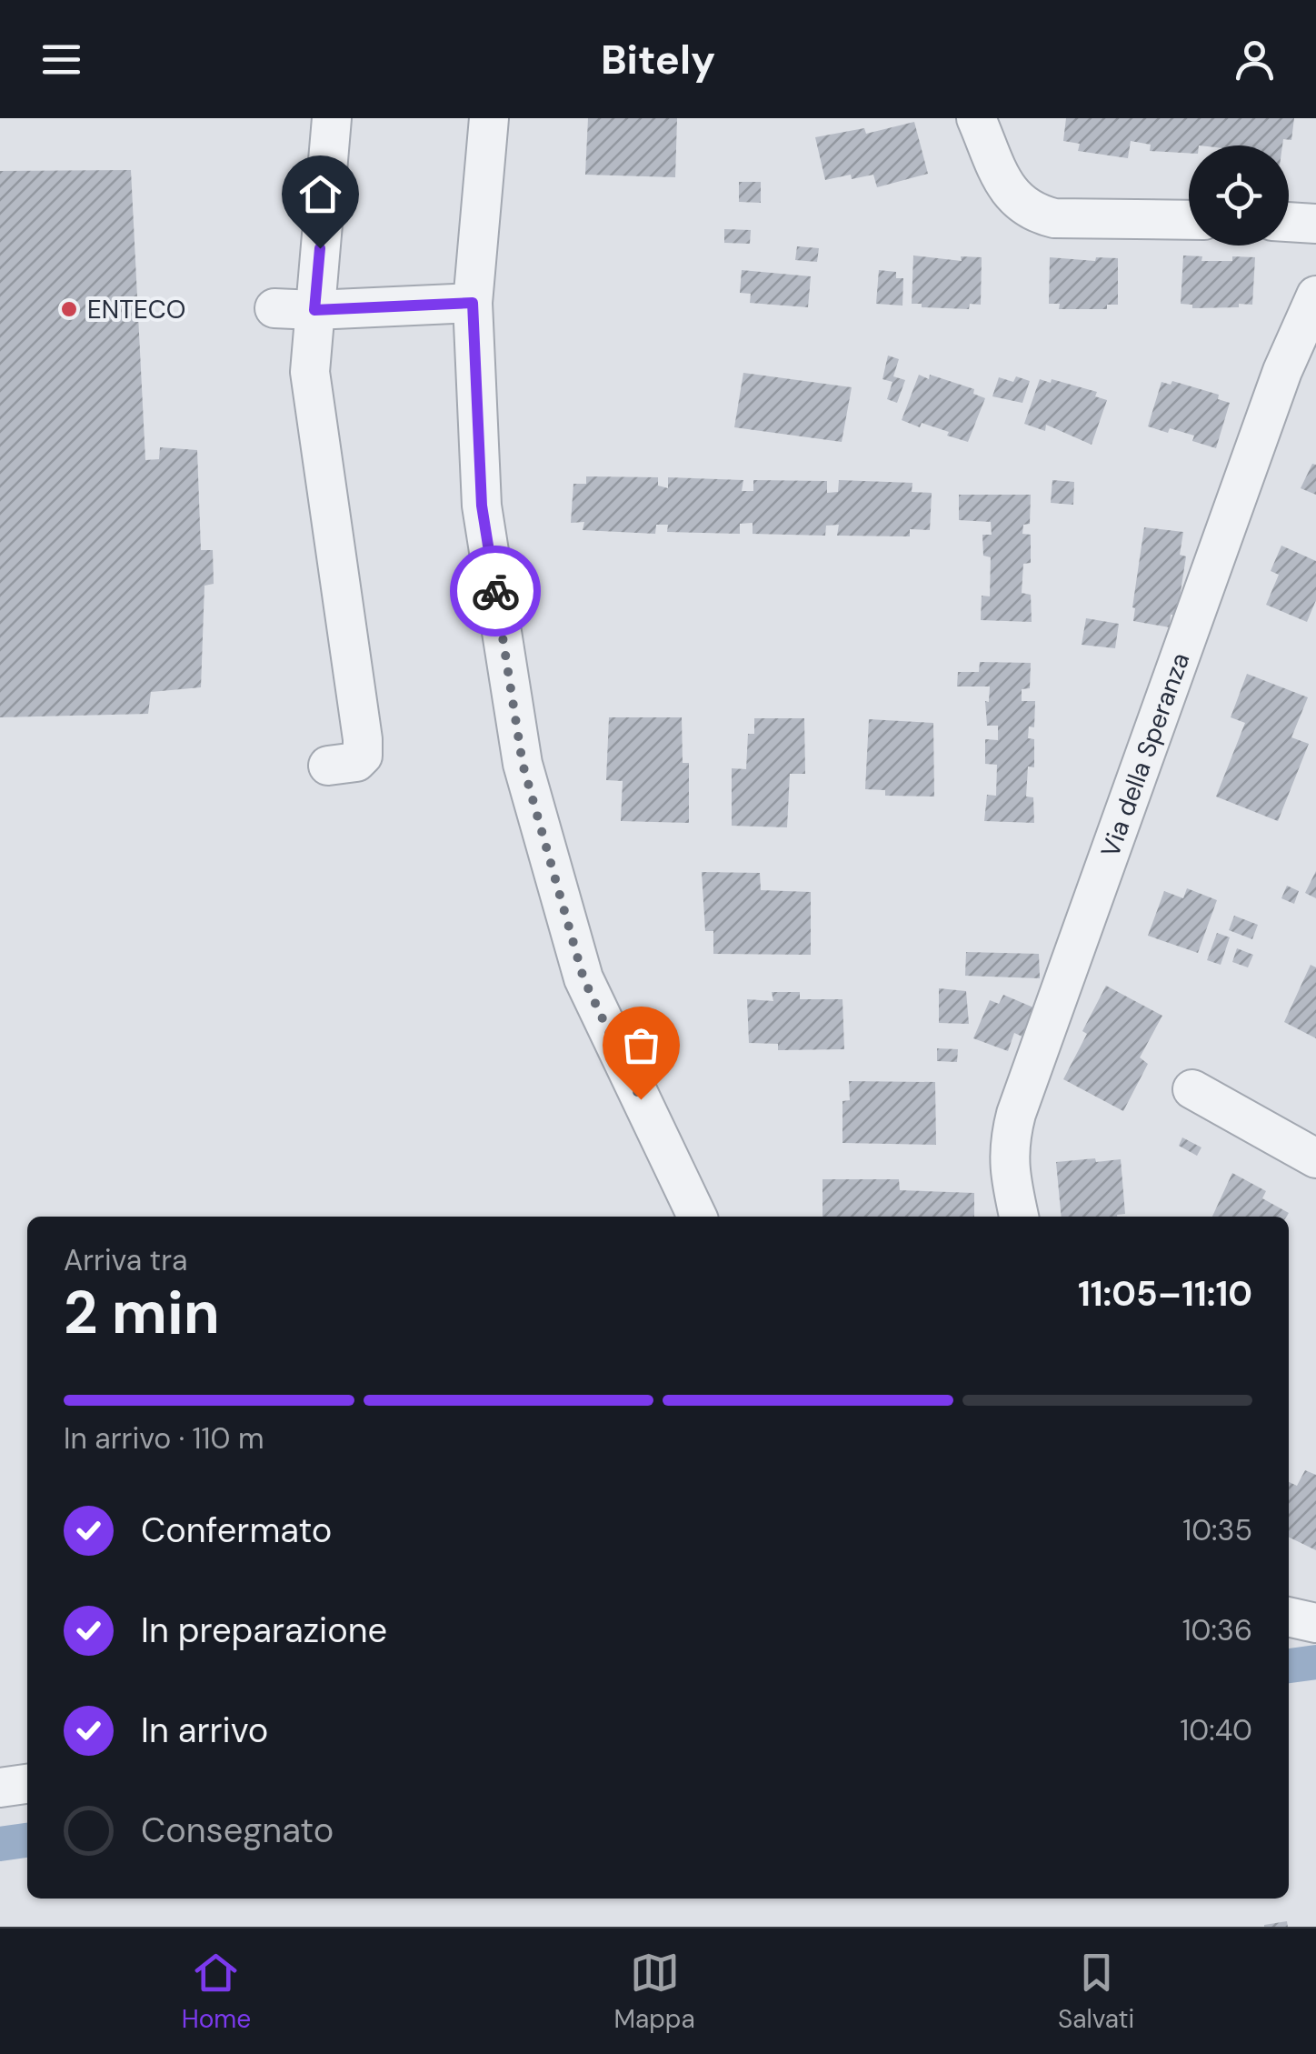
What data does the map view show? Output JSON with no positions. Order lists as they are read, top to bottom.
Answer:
{
  "streets": {
    "street": ["Via della Speranza"]
  },
  "places": ["ENTECO"],
  "page": {
    "header": "Bitely",
    "heading": ["2 min", "Arriva tra", "11:05–11:10"],
    "bar": "In arrivo · 110 m",
    "list": [
      ["Confermato", "10:35"],
      ["In preparazione", "10:36"],
      ["In arrivo", "10:40"],
      "Consegnato"
    ],
    "tabs": ["Home", "Mappa", "Salvati"]
  }
}
